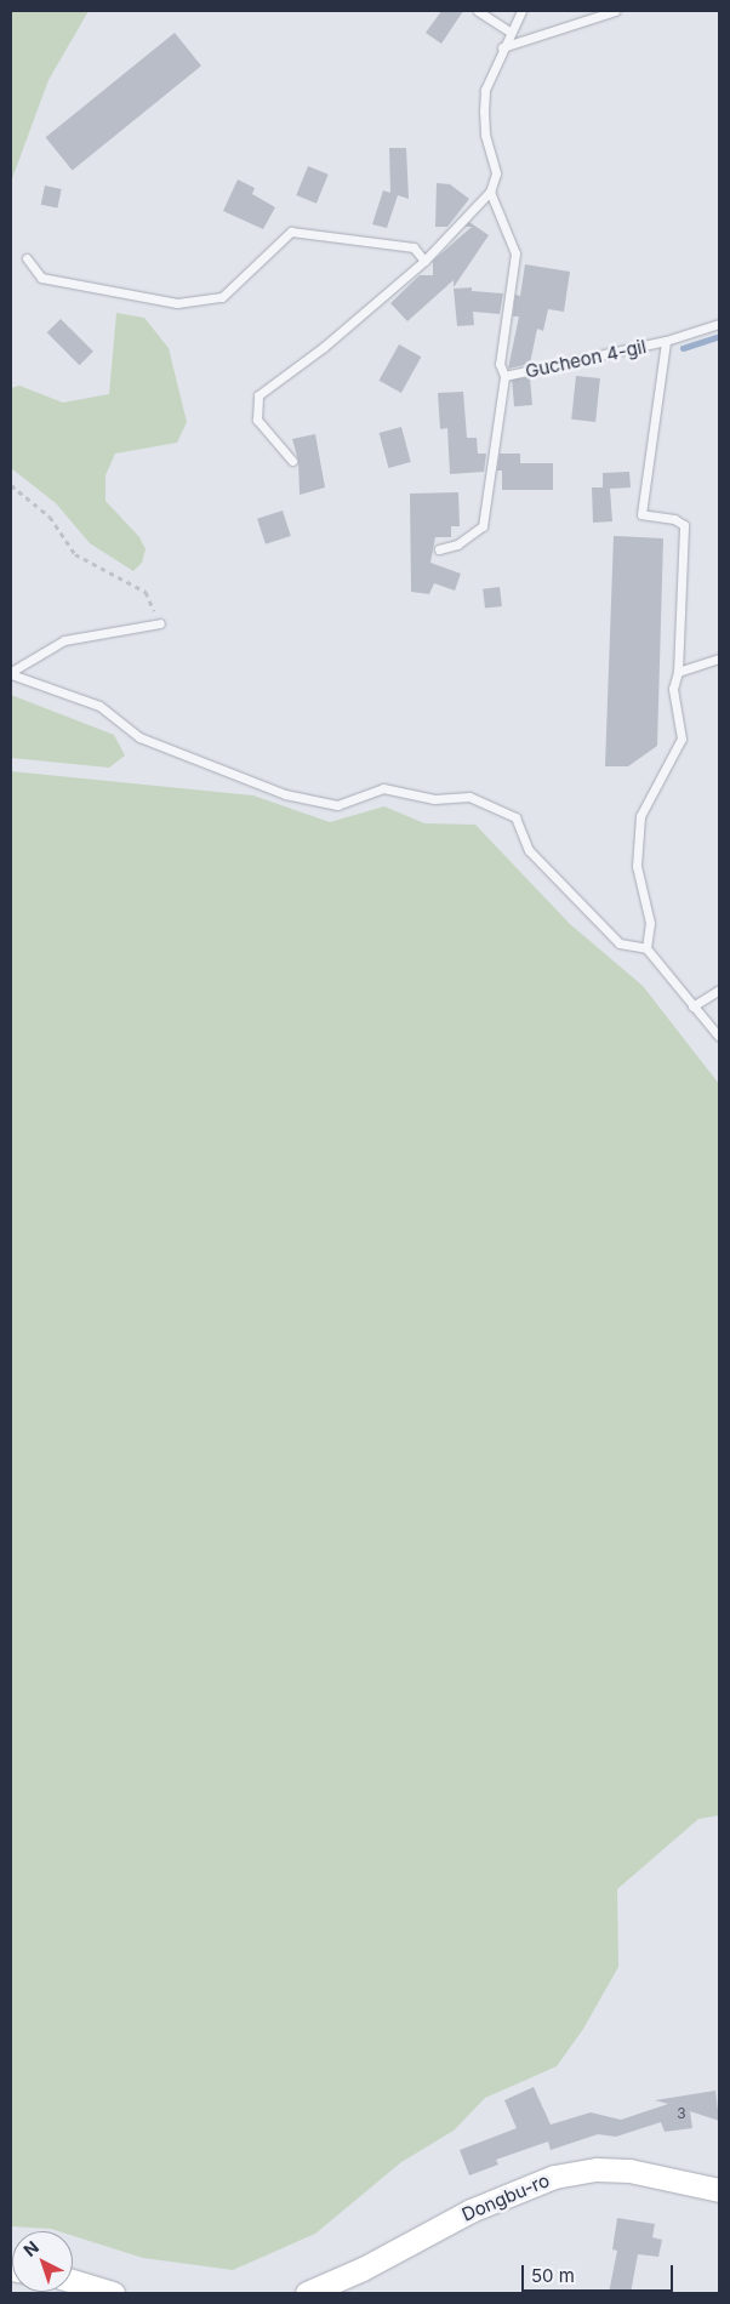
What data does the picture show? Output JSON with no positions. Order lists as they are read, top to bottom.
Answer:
{
  "streets": {
    "street": ["Dongbu-ro"],
    "lane": ["Gucheon 4-gil"]
  },
  "house_numbers": ["3"],
  "scale_bar": "50 m",
  "north": "top left"
}
